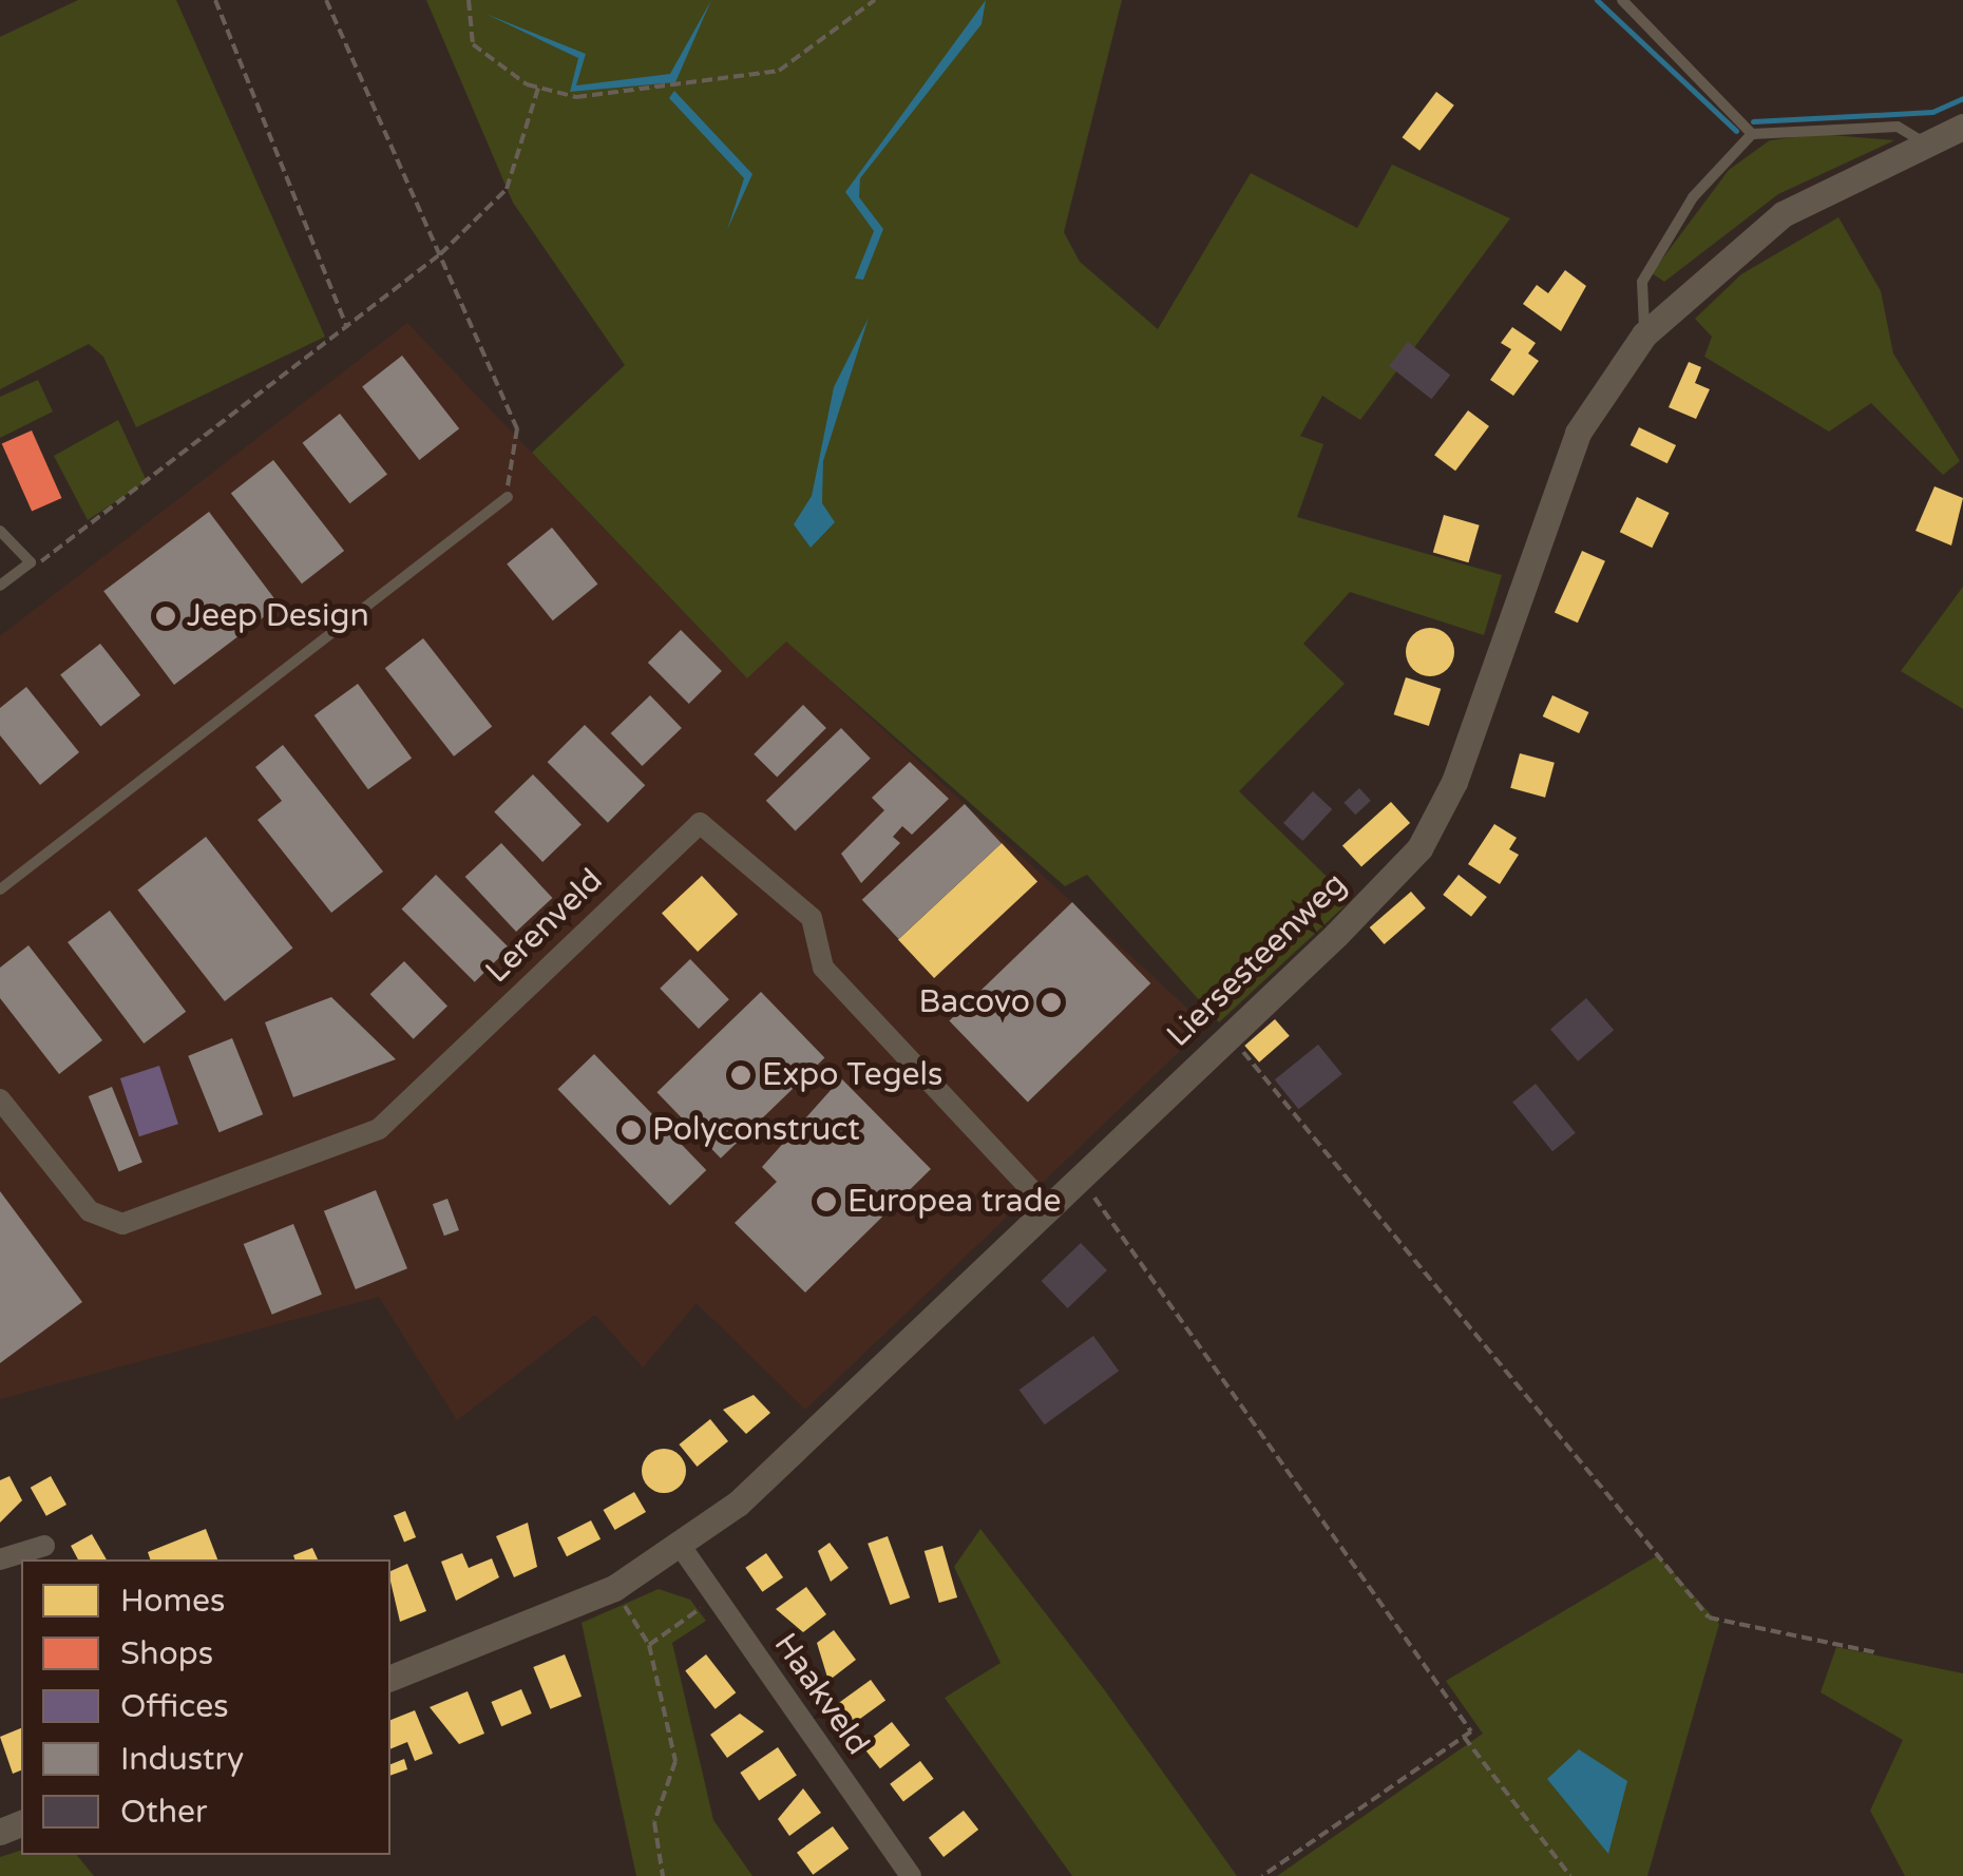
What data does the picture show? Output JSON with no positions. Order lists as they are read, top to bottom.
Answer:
{
  "streets": {
    "street": ["Lerenveld", "Liersesteenweg", "Haakveld"]
  },
  "crossings": [
    ["Lerenveld", "Liersesteenweg"],
    ["Liersesteenweg", "Haakveld"]
  ],
  "places": [
    "Jeep Design",
    "Bacovo",
    "Expo Tegels",
    "Polyconstruct",
    "Europea trade"
  ],
  "legend": [
    "Homes",
    "Shops",
    "Offices",
    "Industry",
    "Other"
  ]
}
